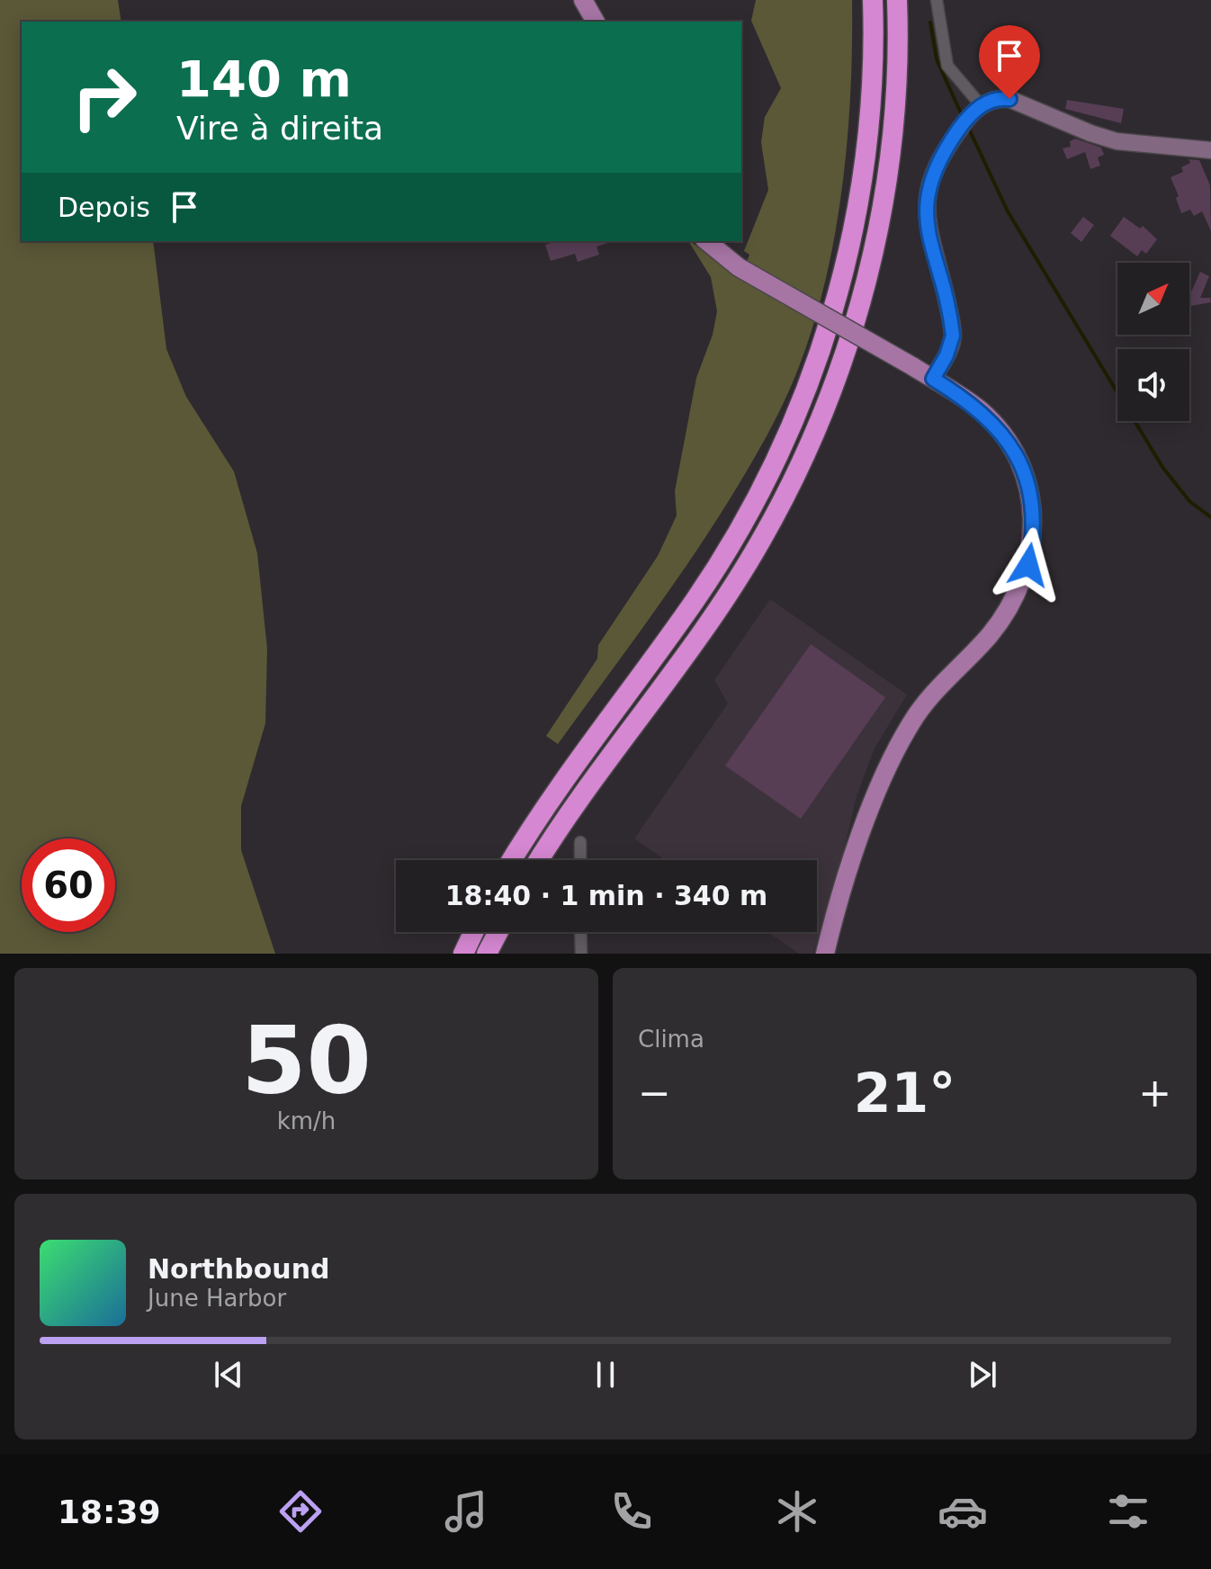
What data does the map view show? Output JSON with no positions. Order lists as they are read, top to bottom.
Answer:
{
  "north": "top right",
  "page": {
    "turn": ["140 m", "Vire à direita"],
    "then": "Depois",
    "limit": "60",
    "trip": "18:40 · 1 min · 340 m",
    "tile": [
      ["50", "km/h"],
      "Clima"
    ],
    "heat": ["−", "21°", "+"],
    "song": ["Northbound", "June Harbor"],
    "tabs": "18:39"
  }
}
